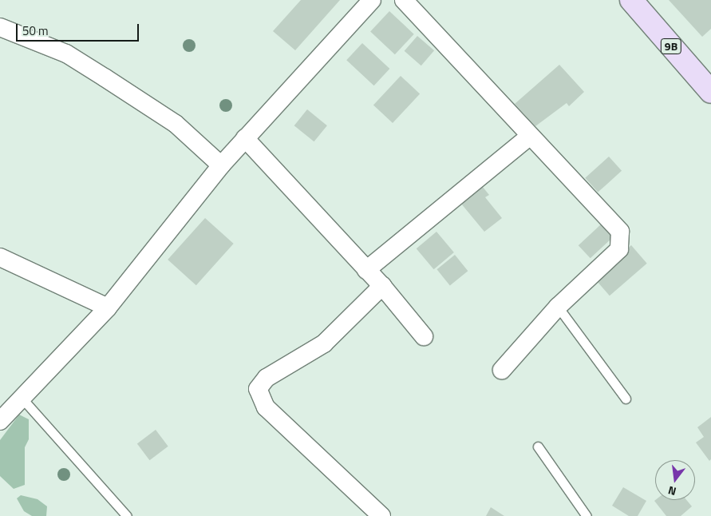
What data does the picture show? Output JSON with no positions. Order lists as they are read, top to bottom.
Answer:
{
  "streets": {
    "main road": ["9B"]
  },
  "scale_bar": "50 m",
  "north": "bottom"
}
